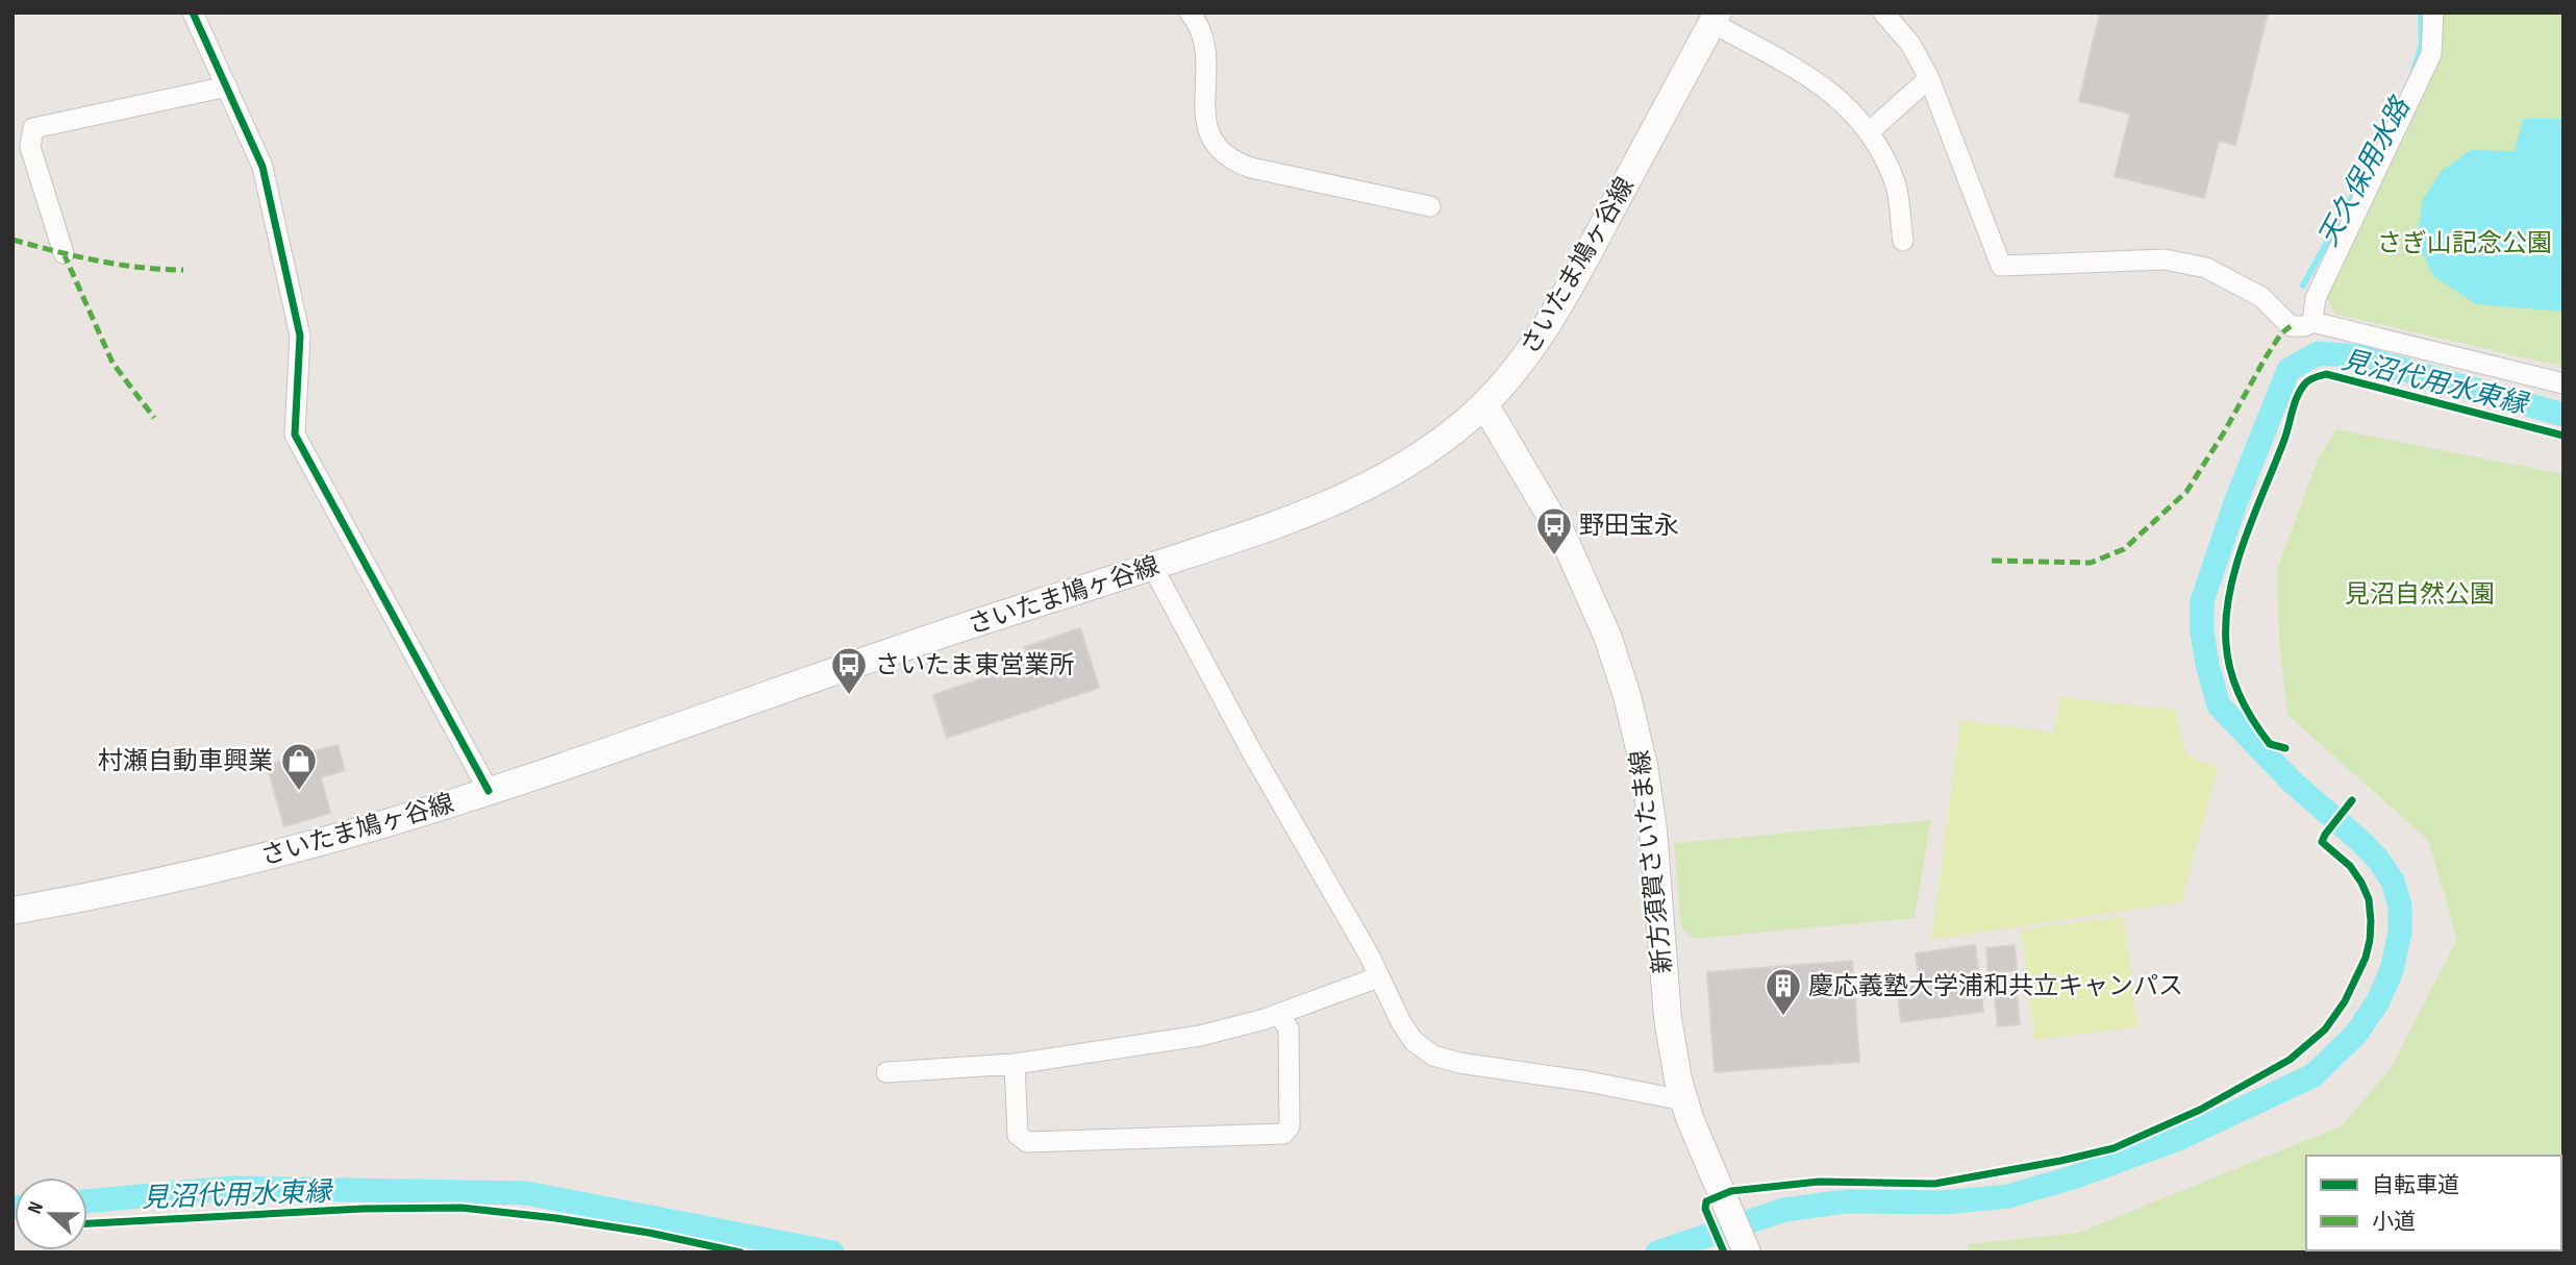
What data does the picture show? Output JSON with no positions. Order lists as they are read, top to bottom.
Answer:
{
  "streets": {
    "main road": ["さいたま鳩ヶ谷線", "新方須賀さいたま線"]
  },
  "crossings": [
    ["さいたま鳩ヶ谷線", "新方須賀さいたま線"]
  ],
  "water": ["天久保用水路", "見沼代用水東縁"],
  "parks": ["さぎ山記念公園", "見沼自然公園"],
  "places": {
    "bus stop": ["野田宝永", "さいたま東営業所"],
    "shop": ["村瀬自動車興業"],
    "building": ["慶応義塾大学浦和共立キャンパス"]
  },
  "legend": ["自転車道", "小道"],
  "north": "left"
}
